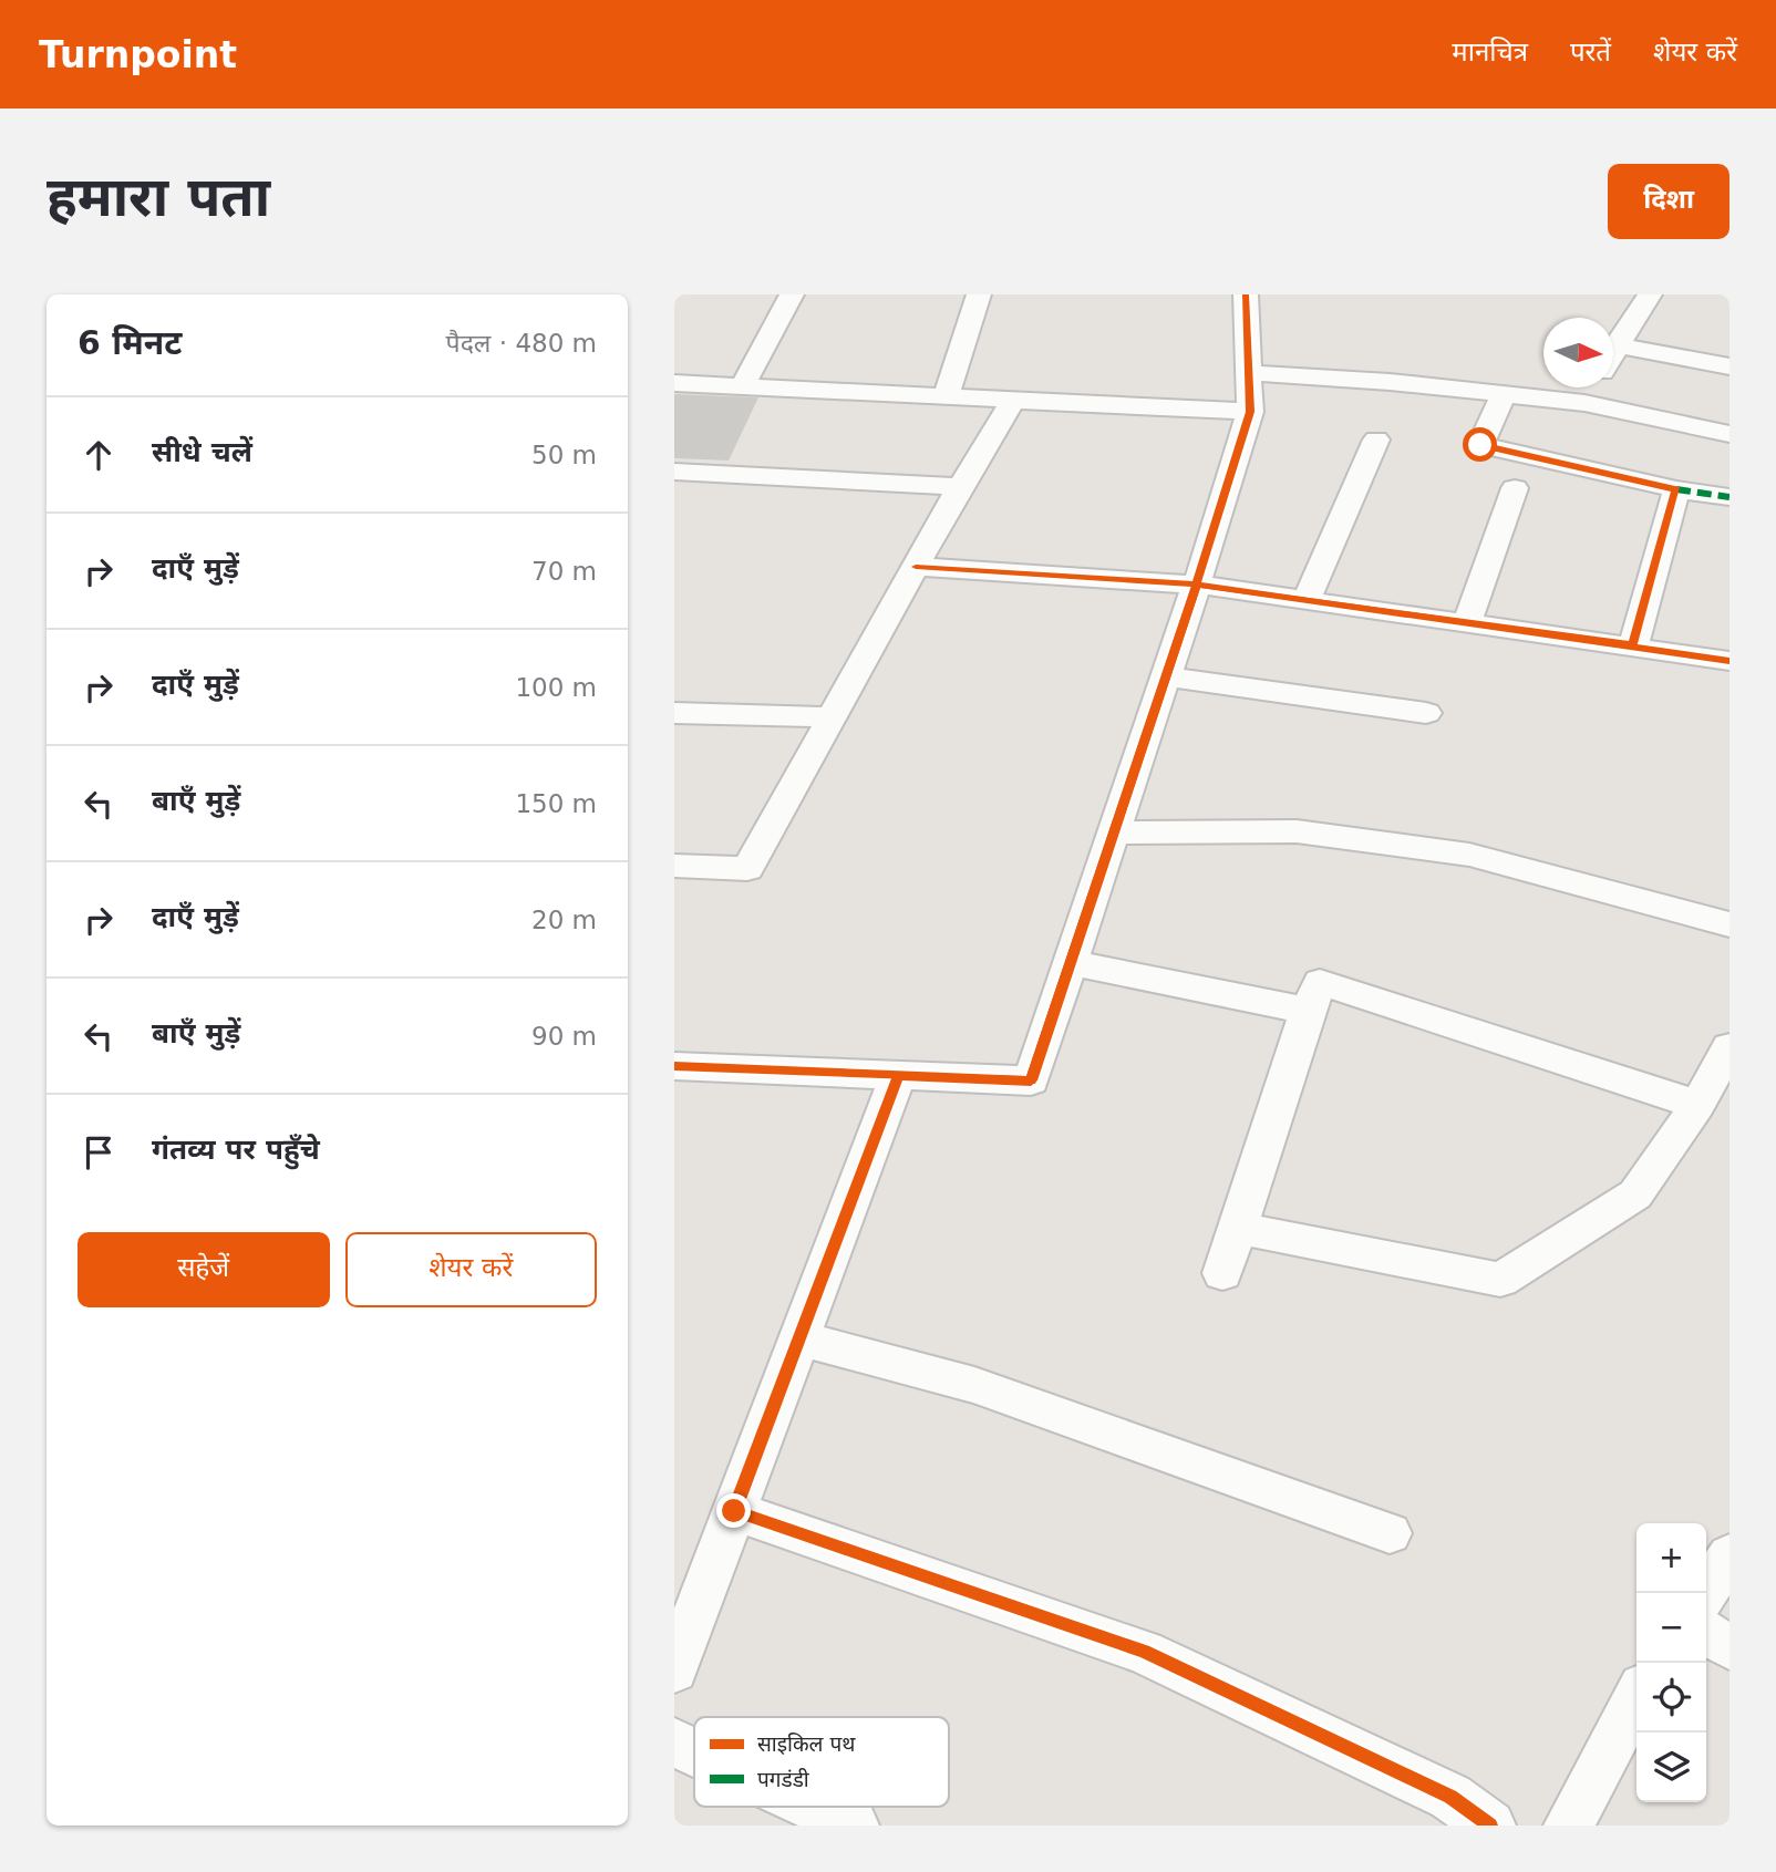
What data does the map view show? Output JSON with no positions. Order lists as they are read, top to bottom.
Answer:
{
  "legend": ["साइकिल पथ", "पगडंडी"],
  "north": "right",
  "page": {
    "header": "Turnpoint",
    "nav": ["मानचित्र", "परतें", "शेयर करें"],
    "buttons": [
      "दिशा",
      ["सहेजें", "शेयर करें"]
    ],
    "title": "हमारा पता",
    "heading": ["6 मिनट", "पैदल · 480 m"],
    "list": [
      ["सीधे चलें", "50 m"],
      ["दाएँ मुड़ें", "70 m"],
      ["दाएँ मुड़ें", "100 m"],
      ["बाएँ मुड़ें", "150 m"],
      ["दाएँ मुड़ें", "20 m"],
      ["बाएँ मुड़ें", "90 m"],
      "गंतव्य पर पहुँचे"
    ],
    "map_buttons": ["+", "−"]
  }
}
